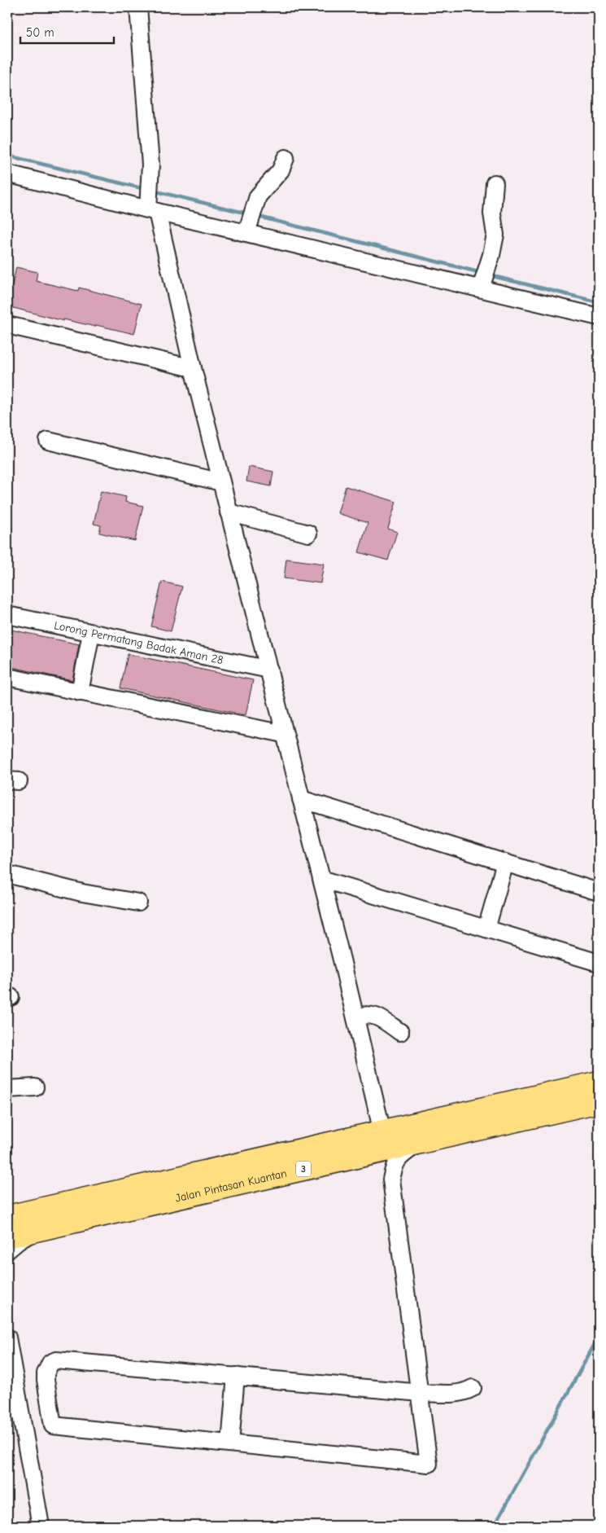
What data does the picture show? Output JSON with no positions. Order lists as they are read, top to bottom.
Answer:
{
  "streets": {
    "highway": ["3", "Jalan Pintasan Kuantan"],
    "street": ["Lorong Permatang Badak Aman 28"]
  },
  "scale_bar": "50 m"
}
